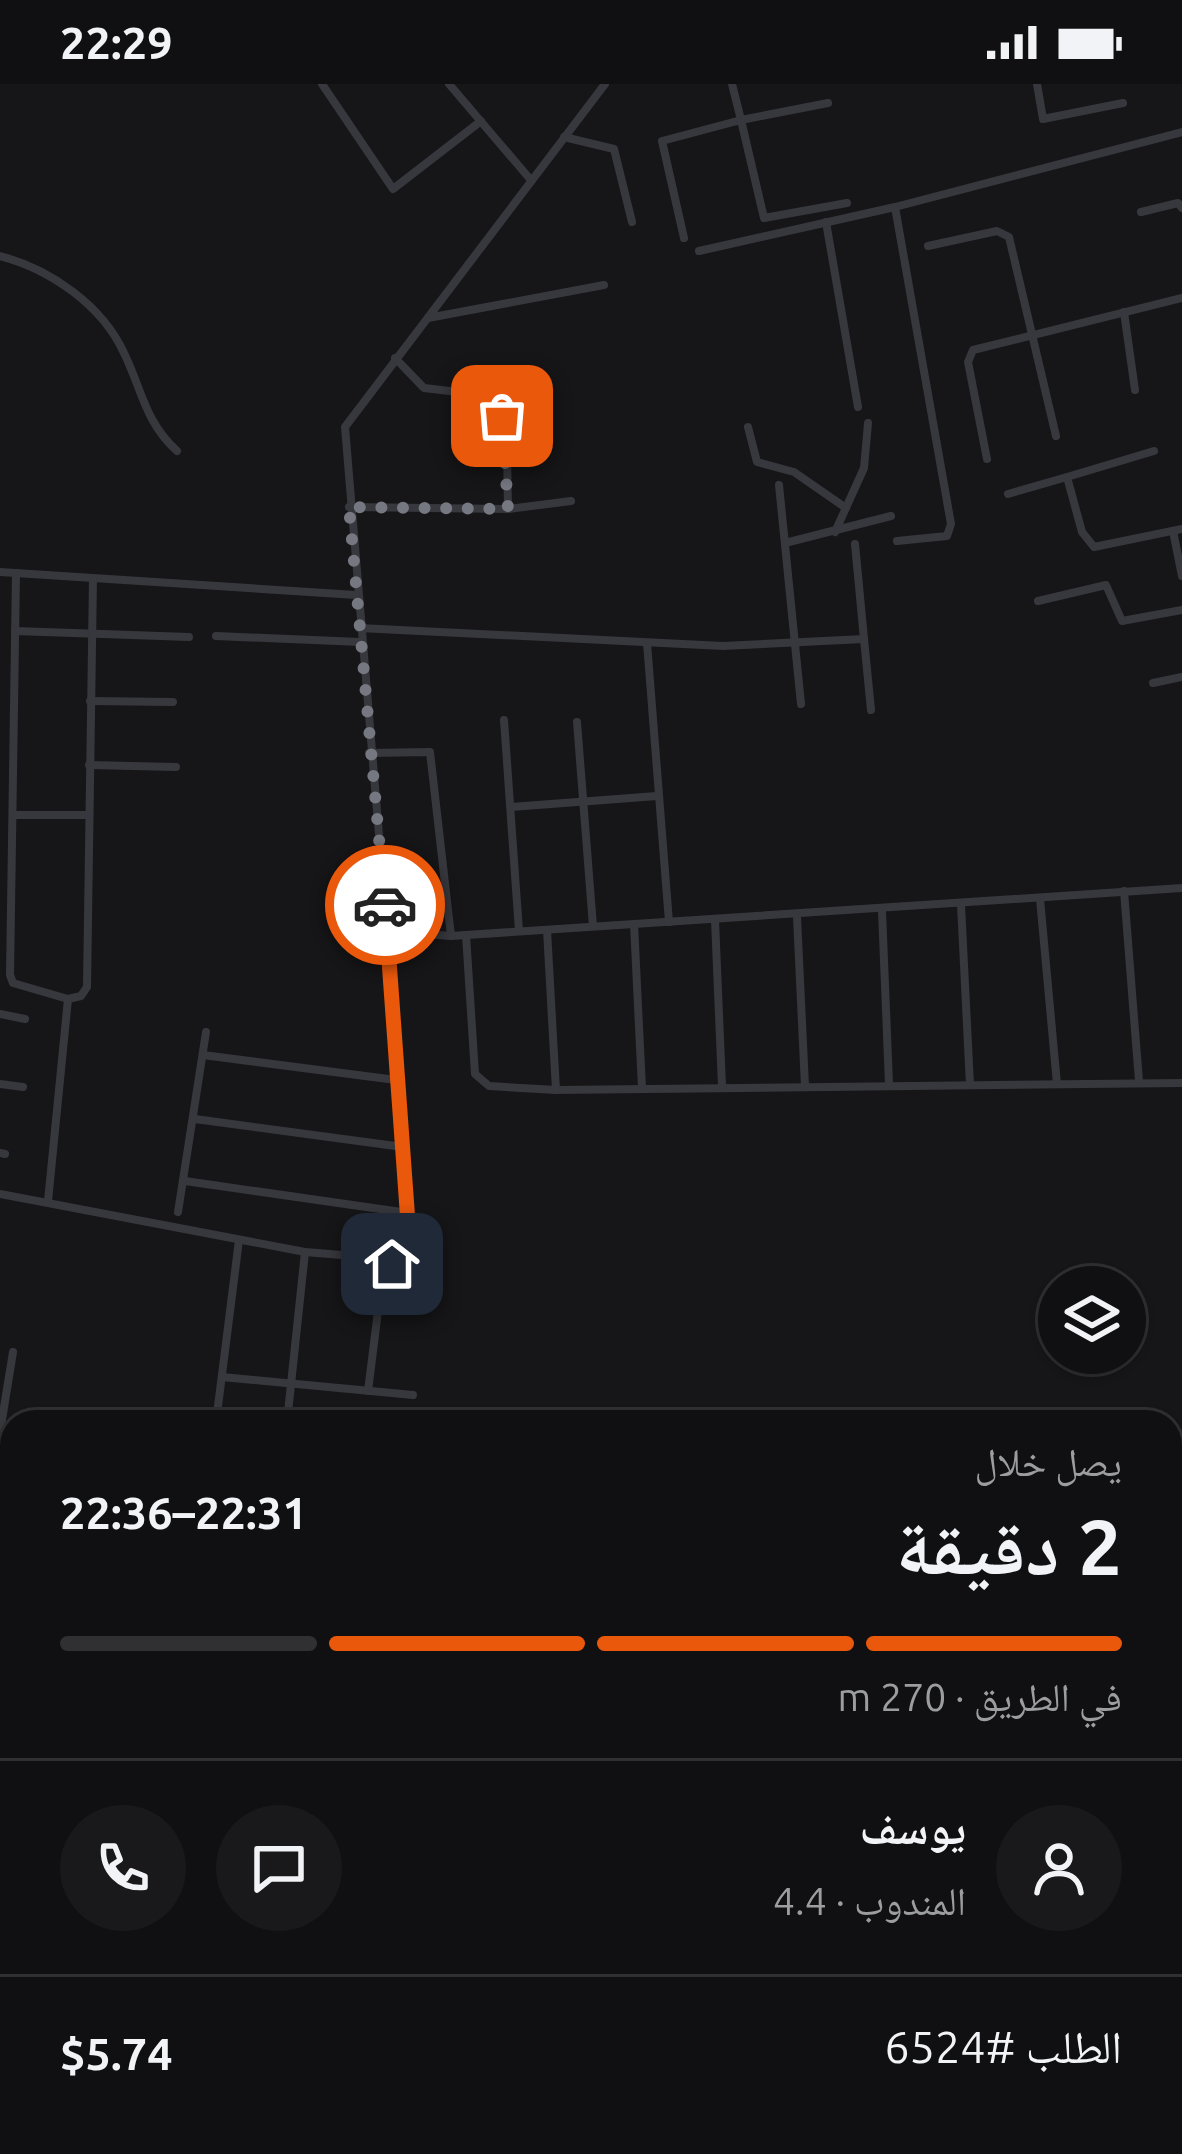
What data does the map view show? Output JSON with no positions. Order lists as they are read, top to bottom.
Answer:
{
  "page": {
    "status": "22:29",
    "heading": ["2 دقيقة", "يصل خلال", "22:31–22:36"],
    "panel": [
      "يوسف",
      "المندوب · 4.4",
      "الطلب #6524",
      "$5.74"
    ],
    "bar": "في الطريق · 270 m"
  }
}
